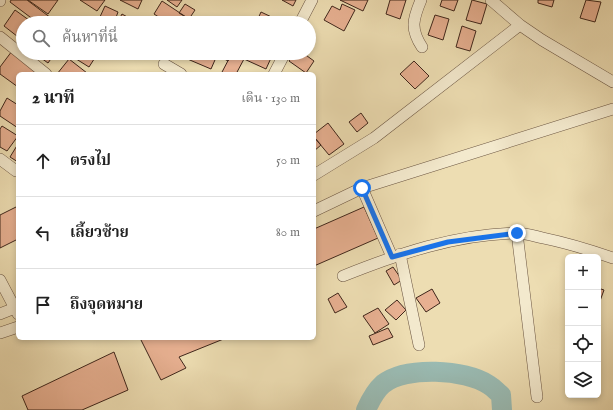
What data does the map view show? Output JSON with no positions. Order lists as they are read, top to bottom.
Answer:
{
  "page": {
    "search": "ค้นหาที่นี่",
    "heading": ["2 นาที", "เดิน · 130 m"],
    "list": [
      ["ตรงไป", "50 m"],
      ["เลี้ยวซ้าย", "80 m"],
      "ถึงจุดหมาย"
    ],
    "map_buttons": ["+", "−"]
  }
}
